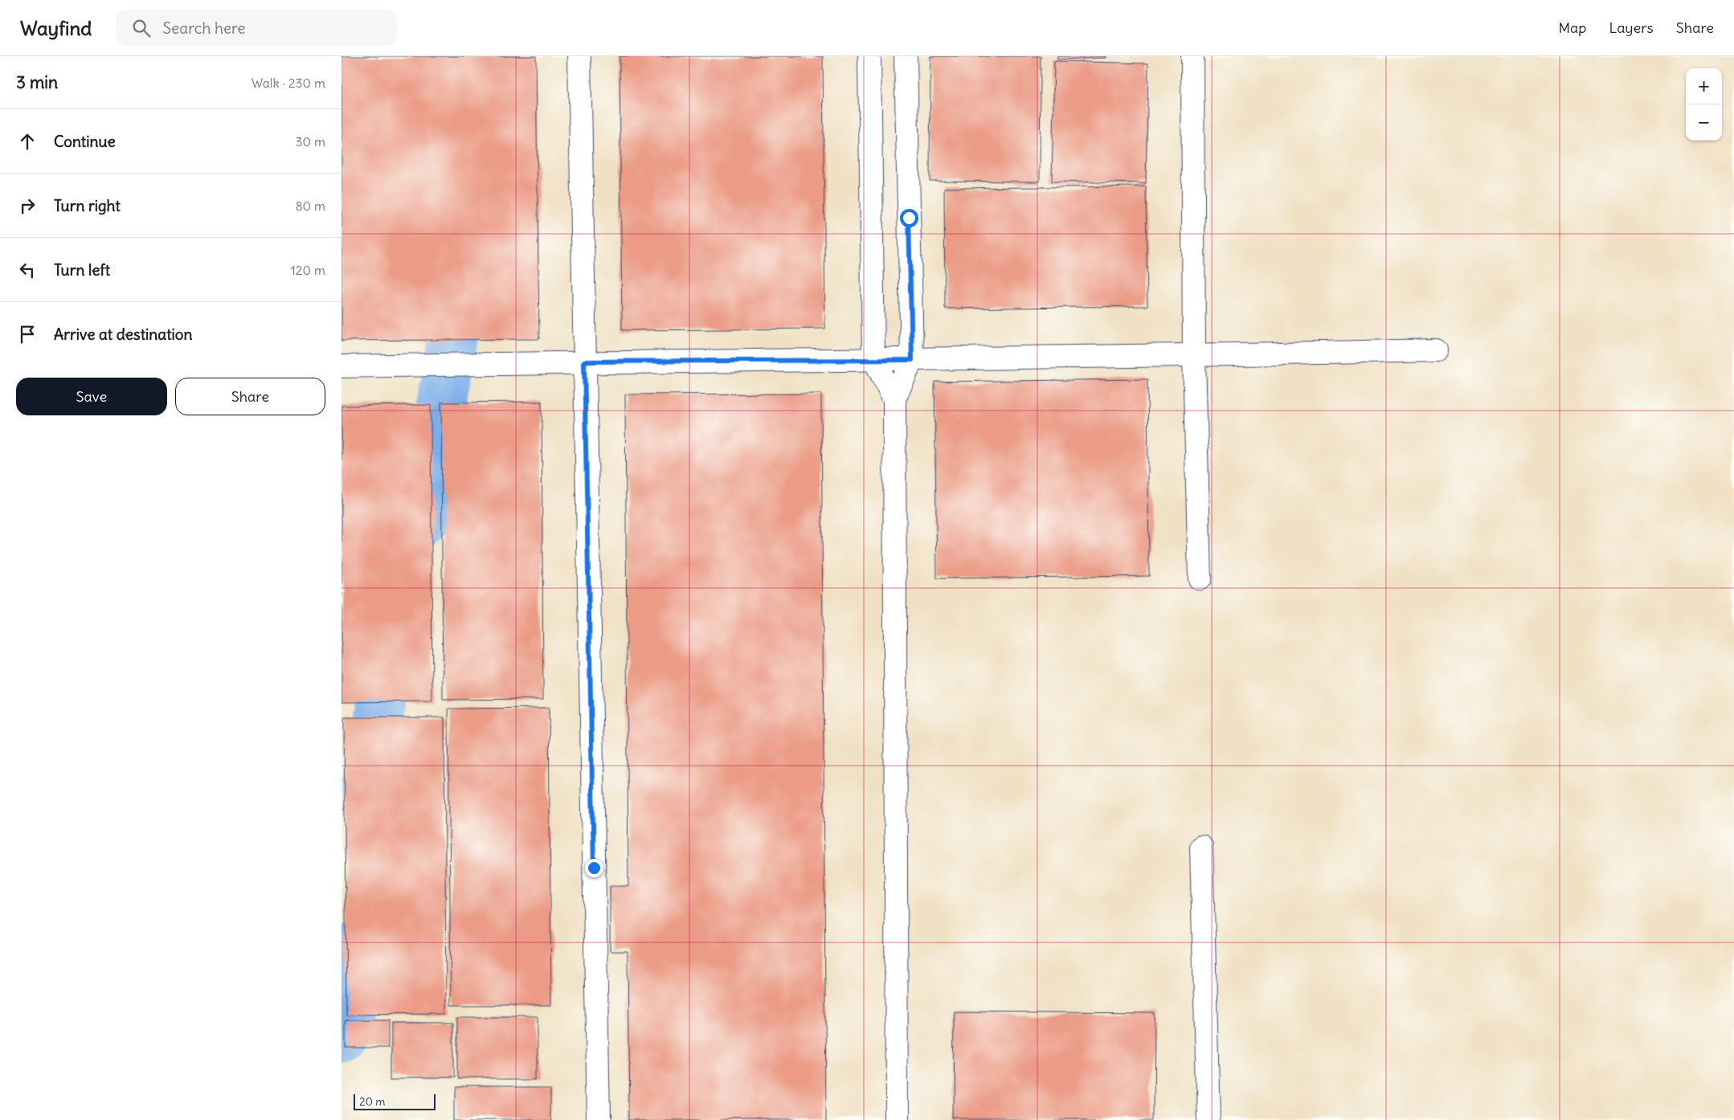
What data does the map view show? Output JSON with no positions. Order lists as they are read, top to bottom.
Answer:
{
  "scale_bar": "20 m",
  "page": {
    "header": "Wayfind",
    "search": "Search here",
    "nav": ["Map", "Layers", "Share"],
    "heading": ["3 min", "Walk · 230 m"],
    "map_buttons": ["+", "−"],
    "list": [
      ["Continue", "30 m"],
      ["Turn right", "80 m"],
      ["Turn left", "120 m"],
      "Arrive at destination"
    ],
    "buttons": ["Save", "Share"],
    "scale": "20 m"
  }
}
